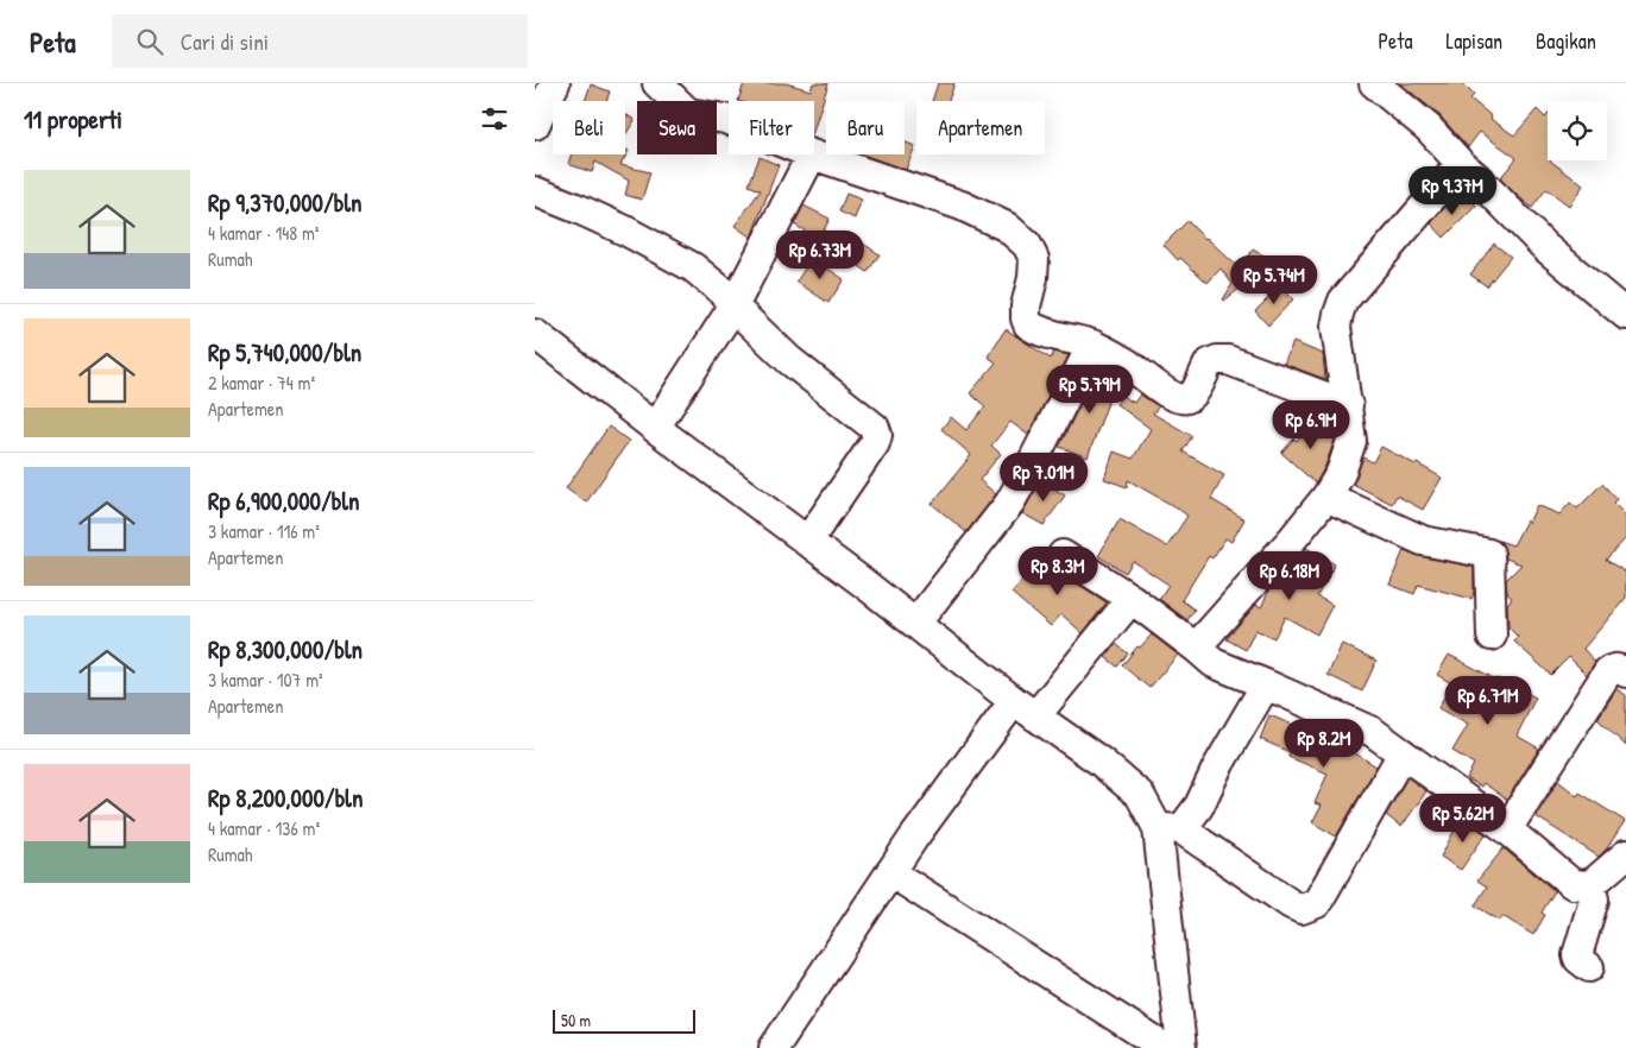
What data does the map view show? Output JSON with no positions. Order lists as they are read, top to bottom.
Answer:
{
  "scale_bar": "50 m",
  "page": {
    "header": "Peta",
    "search": "Cari di sini",
    "nav": ["Peta", "Lapisan", "Bagikan"],
    "heading": "11 properti",
    "chip": [
      "Beli",
      "Sewa",
      "Filter",
      "Baru",
      "Apartemen"
    ],
    "list": [
      {
        "name": "Rp 9,370,000/bln",
        "note": "4 kamar · 148 m² · Rumah"
      },
      {
        "name": "Rp 5,740,000/bln",
        "note": "2 kamar · 74 m² · Apartemen"
      },
      {
        "name": "Rp 6,900,000/bln",
        "note": "3 kamar · 116 m² · Apartemen"
      },
      {
        "name": "Rp 8,300,000/bln",
        "note": "3 kamar · 107 m² · Apartemen"
      },
      {
        "name": "Rp 8,200,000/bln",
        "note": "4 kamar · 136 m² · Rumah"
      }
    ],
    "price": [
      "Rp 9.37M",
      "Rp 6.73M",
      "Rp 5.74M",
      "Rp 5.79M",
      "Rp 6.9M",
      "Rp 7.01M",
      "Rp 8.3M",
      "Rp 6.18M",
      "Rp 6.71M",
      "Rp 8.2M",
      "Rp 5.62M"
    ],
    "scale": "50 m"
  }
}
